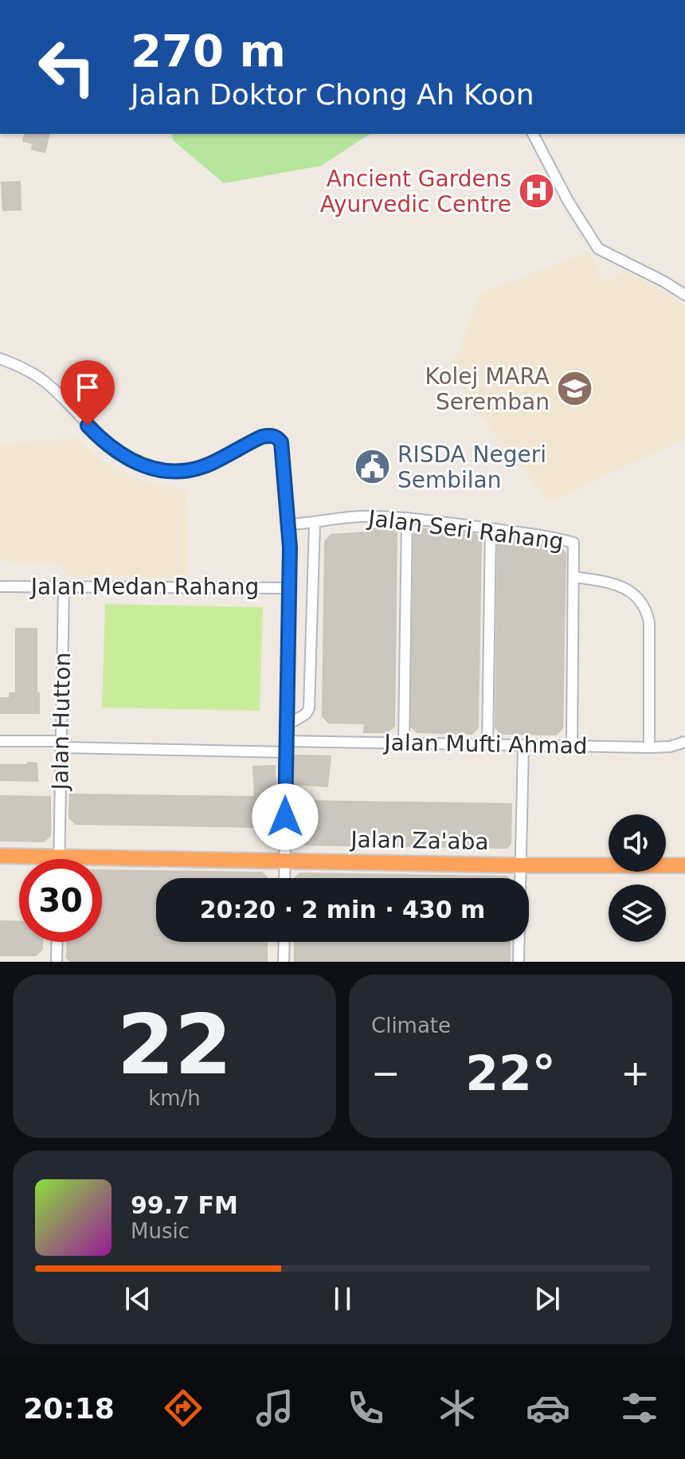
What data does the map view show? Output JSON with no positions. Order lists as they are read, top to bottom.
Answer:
{
  "streets": {
    "highway": ["Jalan Za'aba"],
    "street": [
      "Jalan Seri Rahang",
      "Jalan Medan Rahang",
      "Jalan Hutton",
      "Jalan Mufti Ahmad"
    ]
  },
  "crossings": [
    ["Jalan Medan Rahang", "Jalan Hutton"],
    ["Jalan Hutton", "Jalan Za'aba"]
  ],
  "places": {
    "hospital": ["Ancient Gardens Ayurvedic Centre"],
    "school or university": ["Kolej MARA Seremban"],
    "public building": ["RISDA Negeri Sembilan"]
  },
  "page": {
    "turn": ["270 m", "Jalan Doktor Chong Ah Koon"],
    "limit": "30",
    "trip": "20:20 · 2 min · 430 m",
    "tile": [
      ["22", "km/h"],
      "Climate"
    ],
    "heat": ["−", "22°", "+"],
    "song": ["99.7 FM", "Music"],
    "tabs": "20:18"
  }
}
